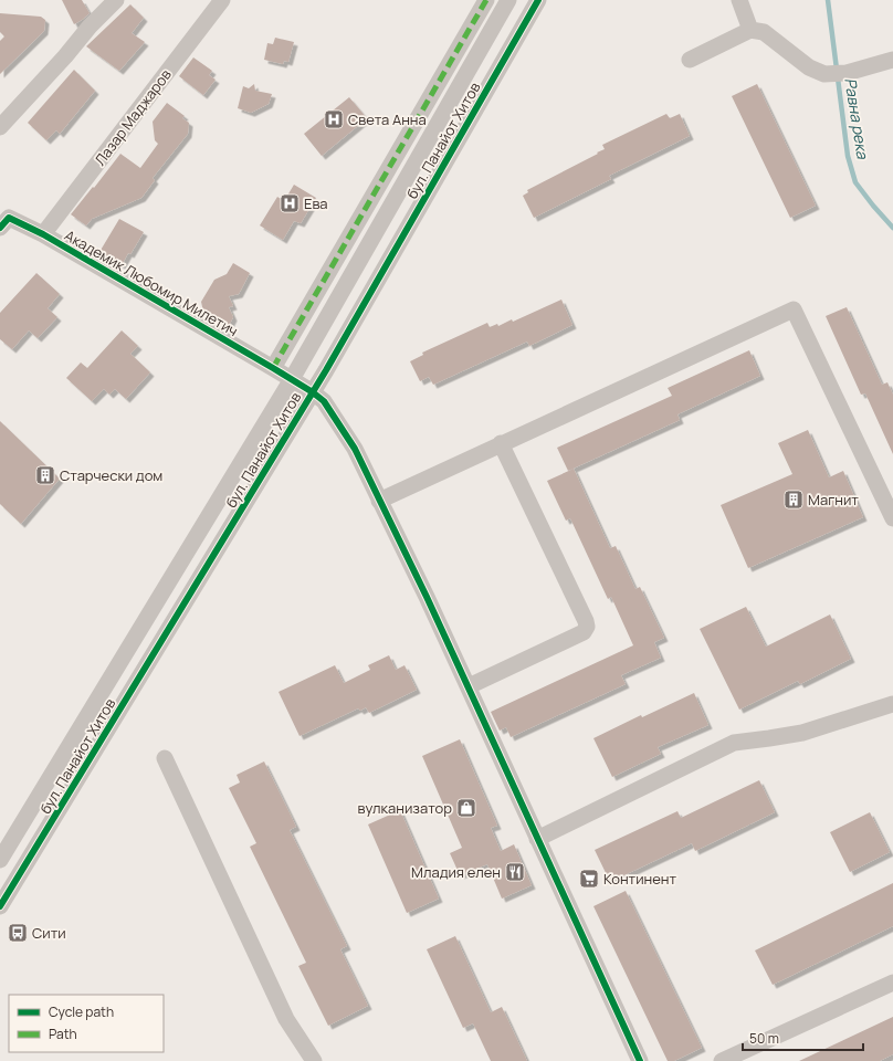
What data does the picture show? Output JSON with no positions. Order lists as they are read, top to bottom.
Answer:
{
  "streets": {
    "street": ["Лазар Маджаров", "бул. Панайот Хитов", "Академик Любомир Милетич"]
  },
  "crossings": [
    ["Лазар Маджаров", "Академик Любомир Милетич"],
    ["бул. Панайот Хитов", "Академик Любомир Милетич"]
  ],
  "water": ["Равна река"],
  "places": {
    "hospital": ["Света Анна", "Ева"],
    "building": ["Старчески дом", "Магнит"],
    "shop": ["вулканизатор"],
    "restaurant": ["Младия елен"],
    "supermarket": ["Континент"],
    "bus stop": ["Сити"]
  },
  "legend": ["Cycle path", "Path"],
  "scale_bar": "50 m"
}
